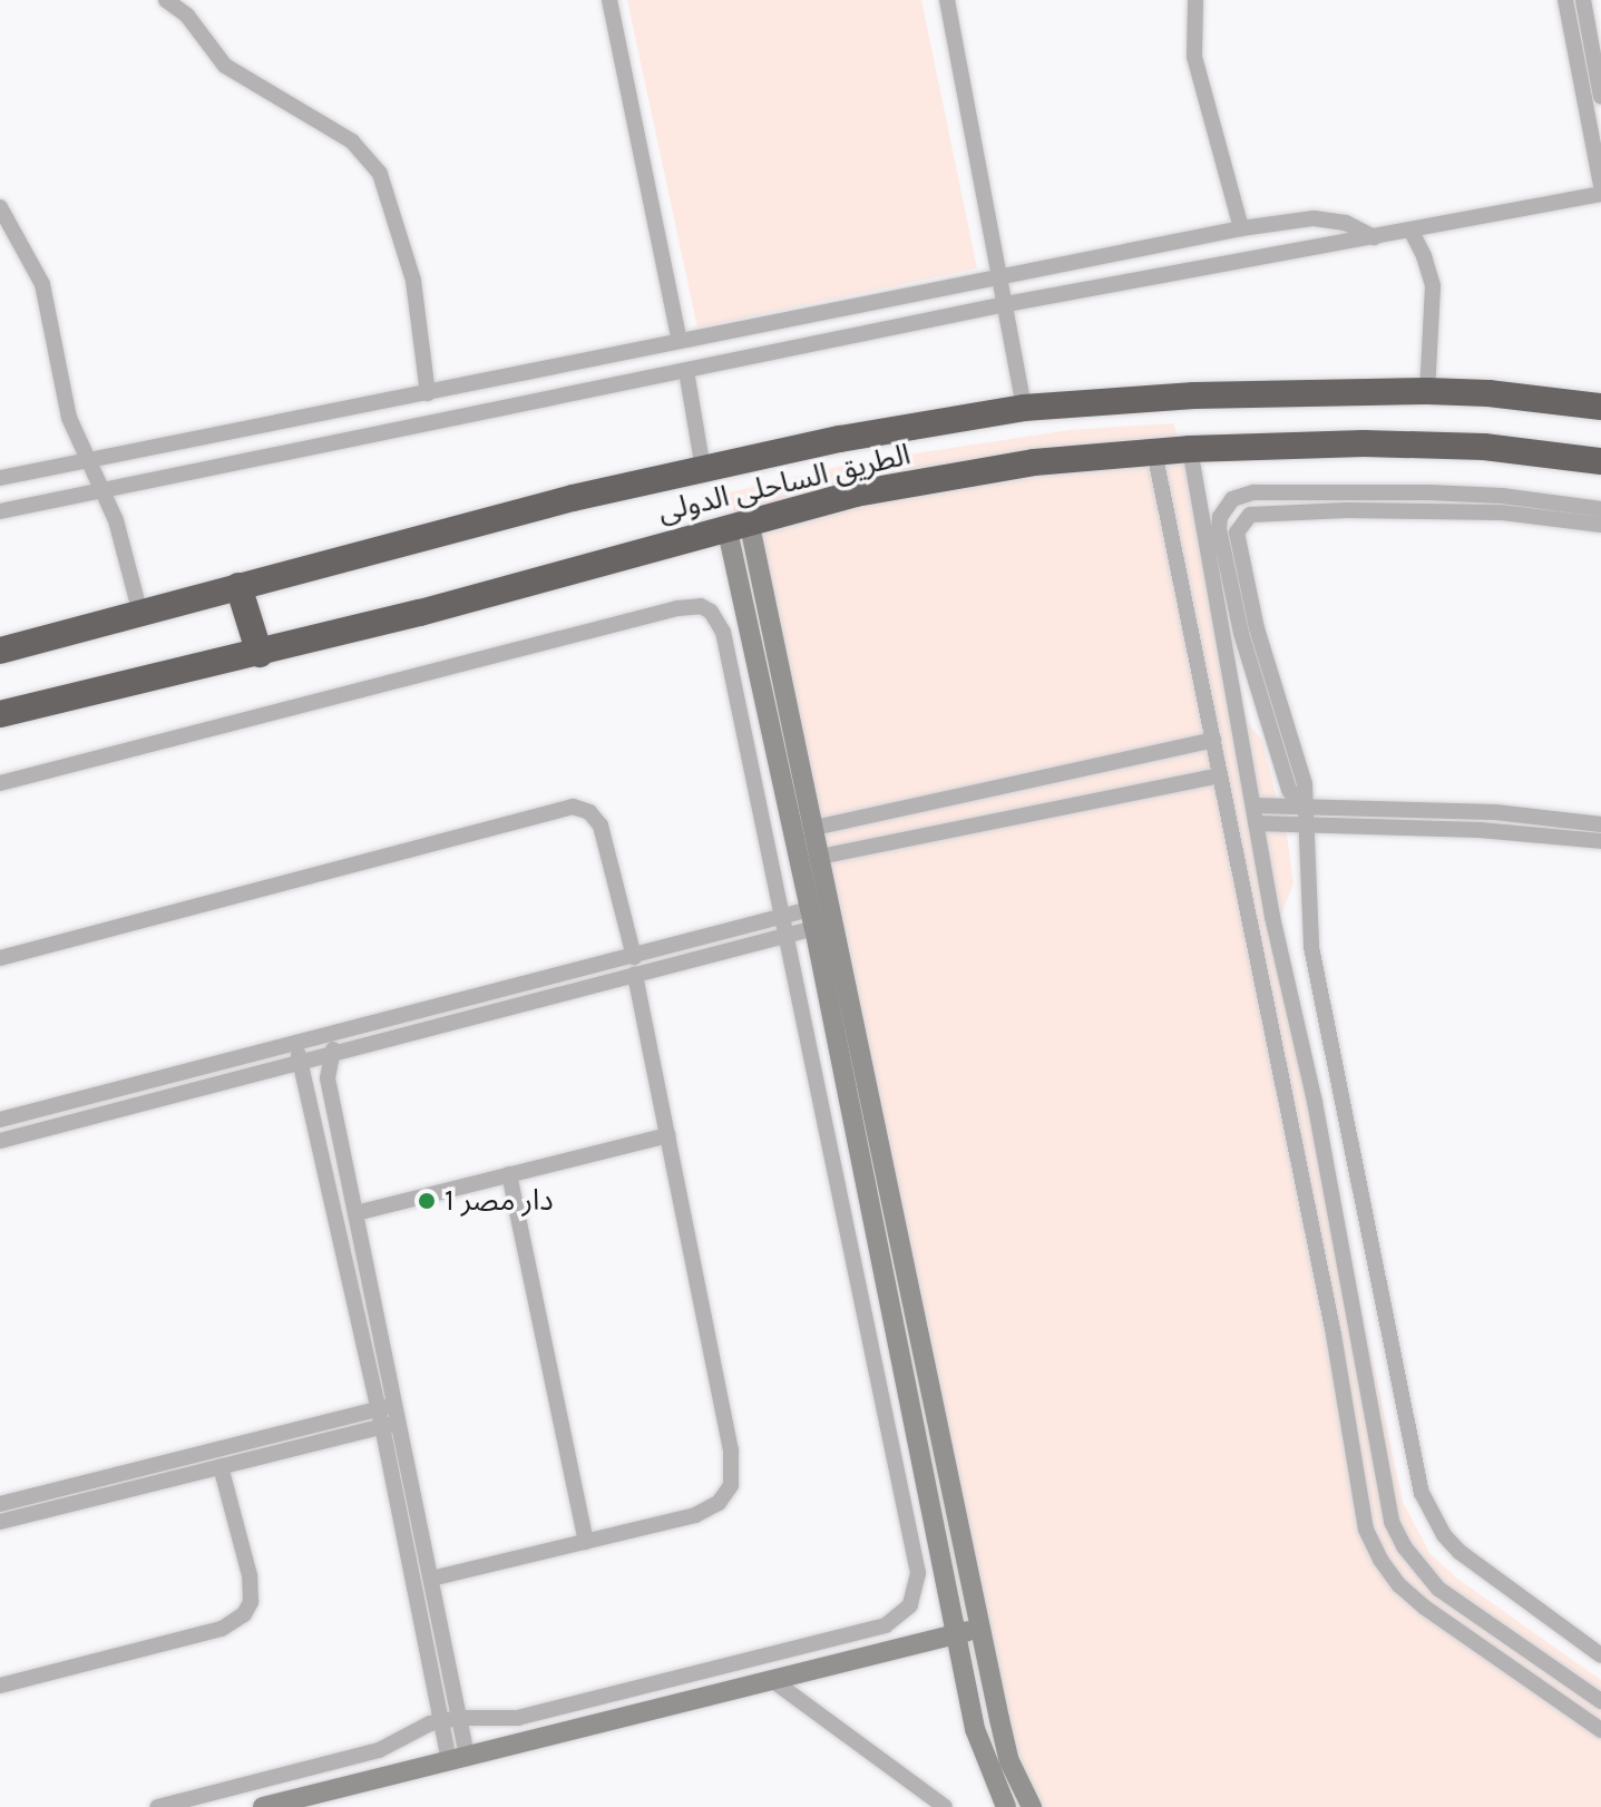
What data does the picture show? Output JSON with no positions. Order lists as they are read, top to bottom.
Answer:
{
  "streets": {
    "highway": ["الطريق الساحلى الدولى"]
  },
  "places": ["دار مصر 1"]
}
